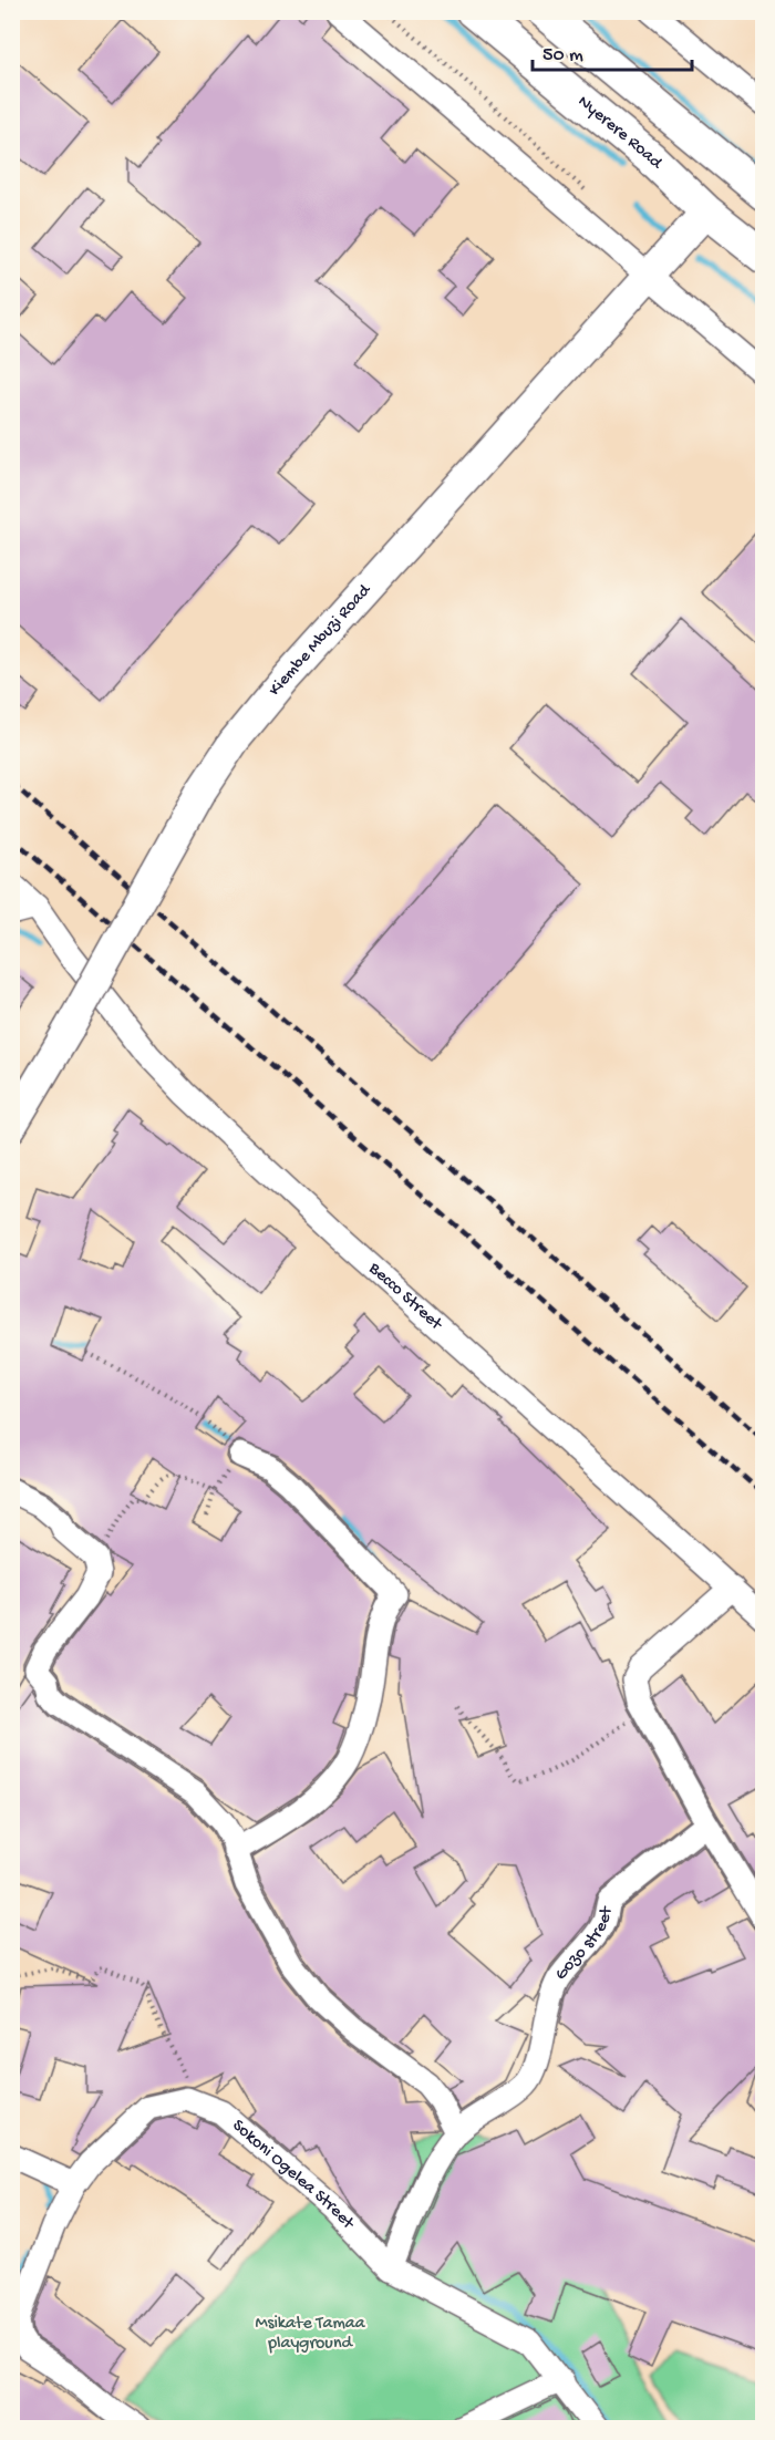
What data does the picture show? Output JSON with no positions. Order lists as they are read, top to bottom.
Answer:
{
  "streets": {
    "highway": ["Nyerere Road"],
    "main road": ["Kiembe Mbuzi Road"],
    "street": ["Becco Street", "Gozo street", "Sokoni Ogelea Street"]
  },
  "crossings": [
    ["Nyerere Road", "Kiembe Mbuzi Road"],
    ["Gozo street", "Sokoni Ogelea Street"]
  ],
  "parks": ["Msikate Tamaa playground"],
  "scale_bar": "50 m"
}
